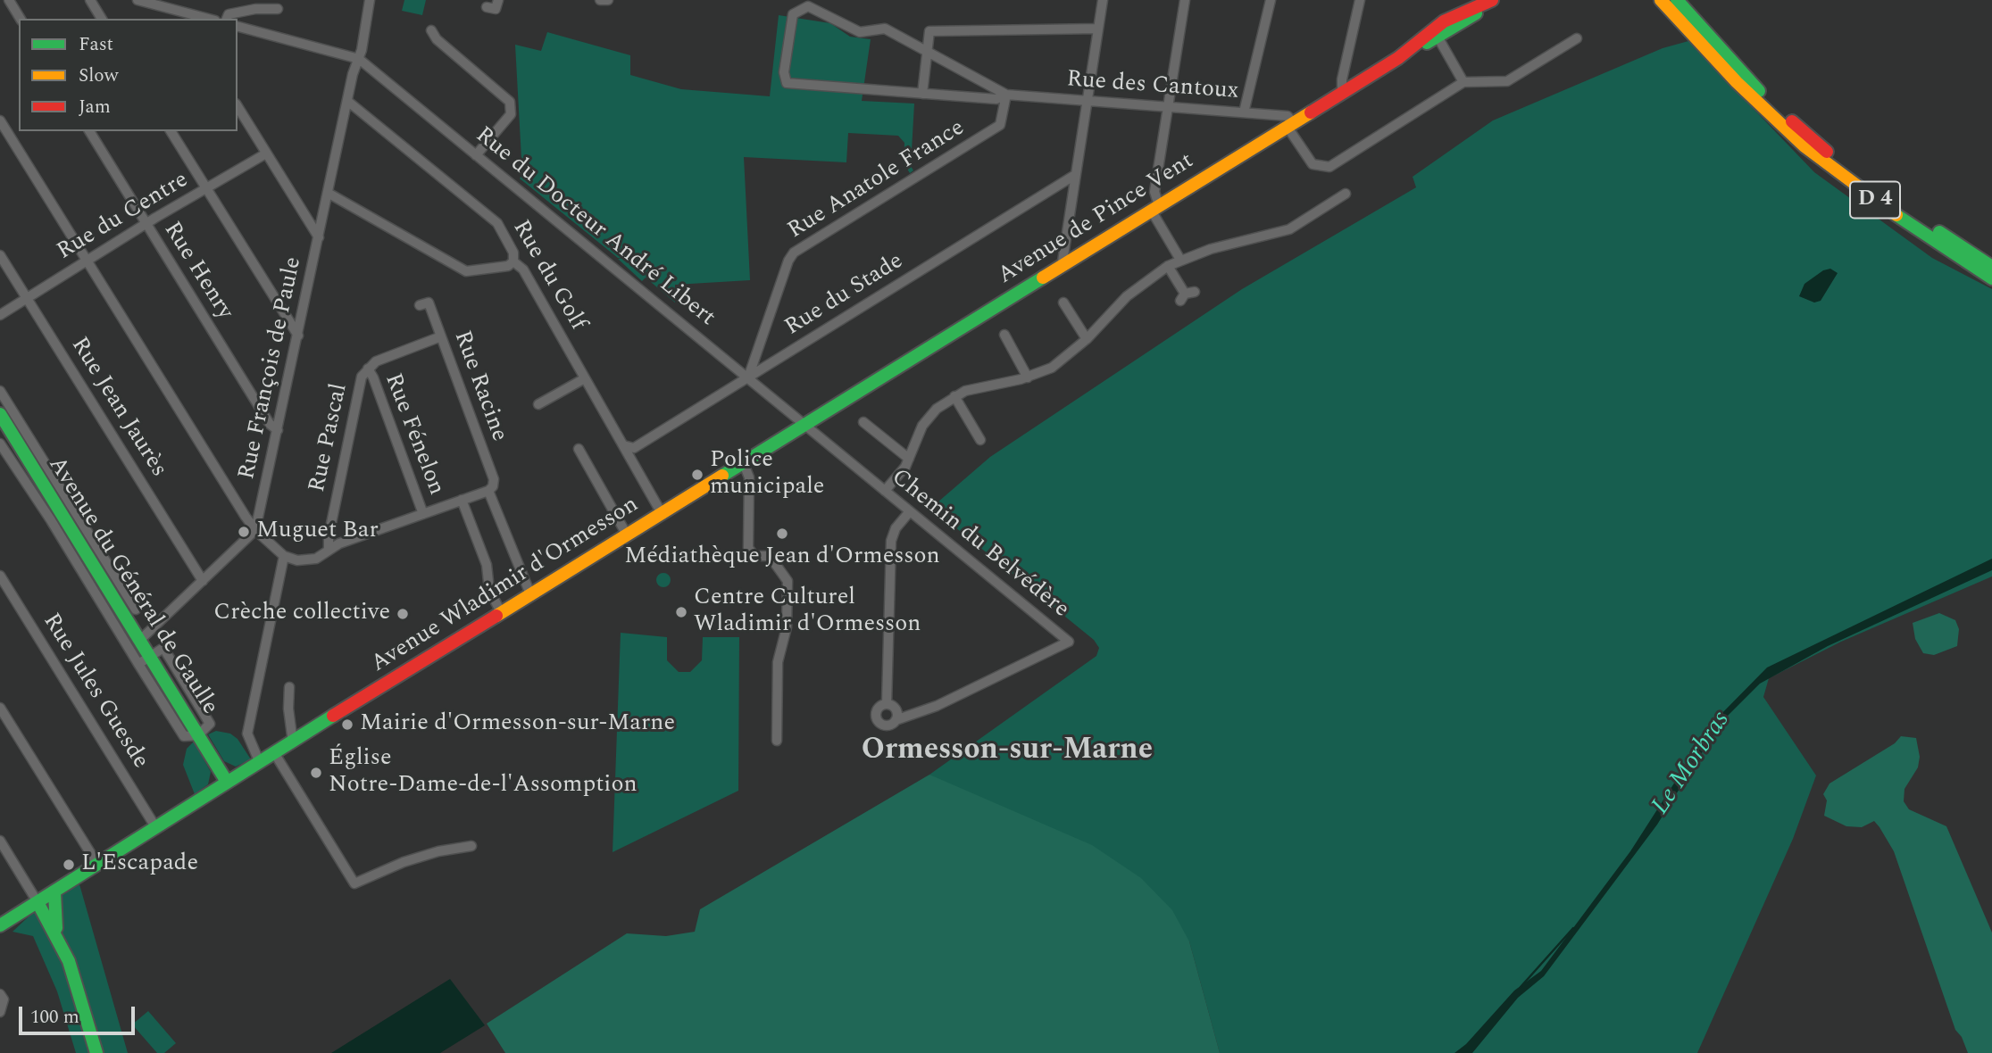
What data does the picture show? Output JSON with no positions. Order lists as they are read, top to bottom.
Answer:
{
  "streets": {
    "main road": [
      "D 4",
      "Avenue de Pince Vent",
      "Avenue Wladimir d'Ormesson",
      "Avenue du Général de Gaulle"
    ],
    "street": [
      "Rue des Cantoux",
      "Rue Anatole France",
      "Rue du Centre",
      "Rue du Docteur André Libert",
      "Rue Henry",
      "Rue du Golf",
      "Rue du Stade",
      "Rue François de Paule",
      "Rue Racine",
      "Rue Jean Jaurès",
      "Rue Fénelon",
      "Rue Pascal",
      "Chemin du Belvédère",
      "Rue Jules Guesde"
    ]
  },
  "crossings": [
    ["Rue des Cantoux", "Rue Anatole France"],
    ["Rue des Cantoux", "Avenue de Pince Vent"],
    ["Rue Anatole France", "Rue du Docteur André Libert"],
    ["Rue Anatole France", "Rue du Stade"],
    ["Rue du Centre", "Rue Henry"],
    ["Rue du Centre", "Rue Jean Jaurès"],
    ["Avenue de Pince Vent", "Rue du Docteur André Libert"],
    ["Avenue de Pince Vent", "Chemin du Belvédère"],
    ["Avenue de Pince Vent", "Avenue Wladimir d'Ormesson"],
    ["Rue du Docteur André Libert", "Rue du Stade"],
    ["Rue du Docteur André Libert", "Rue François de Paule"],
    ["Rue du Docteur André Libert", "Chemin du Belvédère"],
    ["Rue du Docteur André Libert", "Avenue Wladimir d'Ormesson"],
    ["Rue Henry", "Rue François de Paule"],
    ["Rue du Golf", "Rue François de Paule"],
    ["Rue du Golf", "Avenue Wladimir d'Ormesson"],
    ["Rue Racine", "Rue Pascal"],
    ["Rue Racine", "Avenue Wladimir d'Ormesson"],
    ["Rue Fénelon", "Rue Pascal"],
    ["Chemin du Belvédère", "Avenue Wladimir d'Ormesson"],
    ["Avenue Wladimir d'Ormesson", "Avenue du Général de Gaulle"],
    ["Avenue Wladimir d'Ormesson", "Rue Jules Guesde"]
  ],
  "districts": ["Ormesson-sur-Marne"],
  "water": ["Le Morbras"],
  "places": [
    "Police municipale",
    "Muguet Bar",
    "Médiathèque Jean d'Ormesson",
    "Centre Culturel Wladimir d'Ormesson",
    "Crèche collective",
    "Mairie d'Ormesson-sur-Marne",
    "Église Notre-Dame-de-l'Assomption",
    "L'Escapade"
  ],
  "legend": ["Fast", "Slow", "Jam"],
  "scale_bar": "100 m"
}
